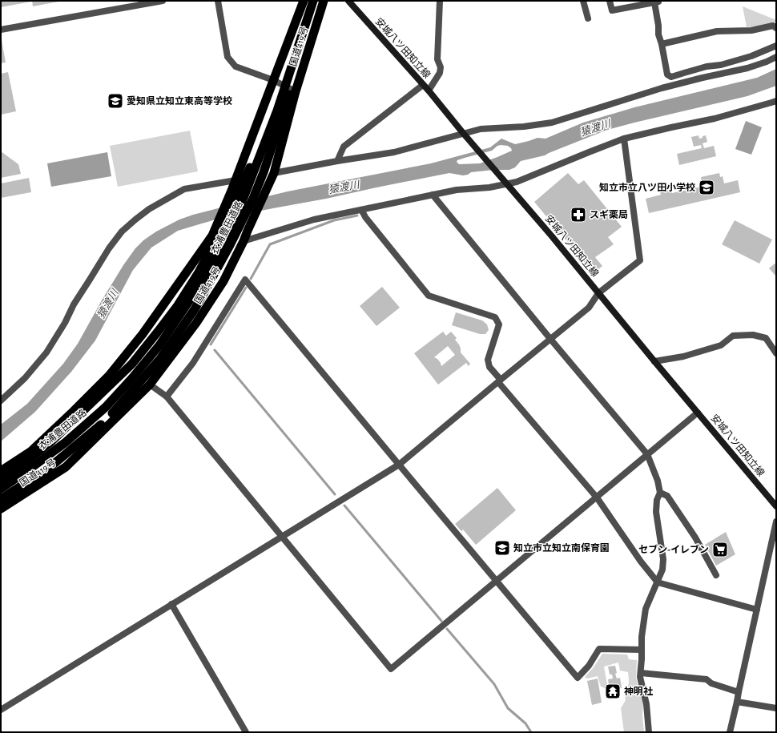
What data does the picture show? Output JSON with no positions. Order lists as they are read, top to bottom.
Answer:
{
  "streets": {
    "highway": ["国道419号", "衣浦豊田道路"],
    "main road": ["安城八ツ田知立線"]
  },
  "crossings": [
    ["国道419号", "衣浦豊田道路"]
  ],
  "water": ["猿渡川"],
  "places": {
    "school or university": ["愛知県立知立東高等学校", "知立市立八ツ田小学校", "知立市立知立南保育園"],
    "pharmacy": ["スギ薬局"],
    "supermarket": ["セブン-イレブン"],
    "temple": ["神明社"]
  }
}
